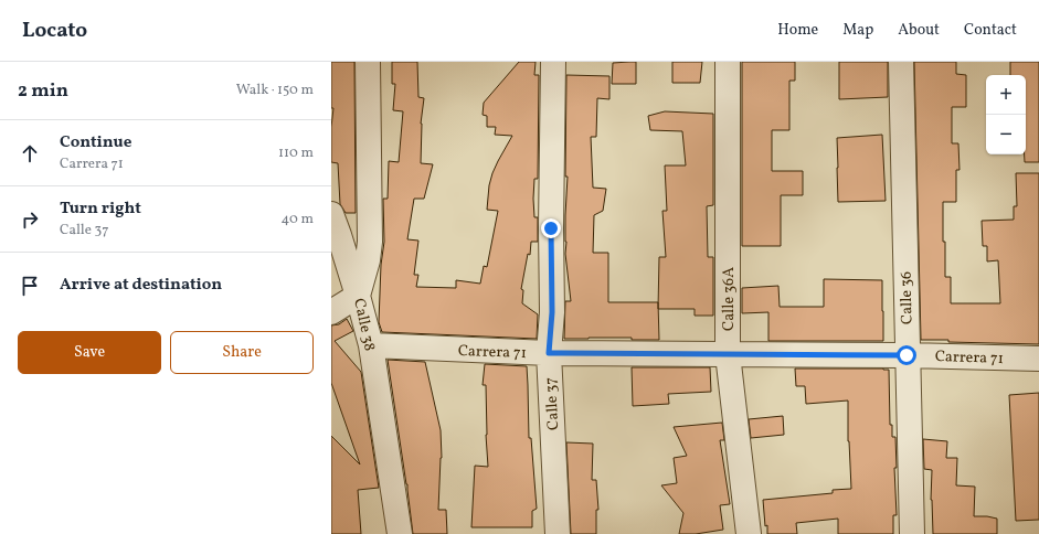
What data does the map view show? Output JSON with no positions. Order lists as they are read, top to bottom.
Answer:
{
  "streets": {
    "street": [
      "Calle 36",
      "Calle 36A",
      "Calle 38",
      "Carrera 71",
      "Calle 37"
    ]
  },
  "crossings": [
    ["Calle 36", "Carrera 71"],
    ["Calle 36A", "Carrera 71"],
    ["Calle 38", "Carrera 71"],
    ["Carrera 71", "Calle 37"]
  ],
  "page": {
    "header": "Locato",
    "nav": [
      "Home",
      "Map",
      "About",
      "Contact"
    ],
    "heading": ["2 min", "Walk · 150 m"],
    "map_buttons": ["+", "−"],
    "list": [
      ["Continue", "Carrera 71", "110 m"],
      ["Turn right", "Calle 37", "40 m"],
      "Arrive at destination"
    ],
    "buttons": ["Save", "Share"]
  }
}
